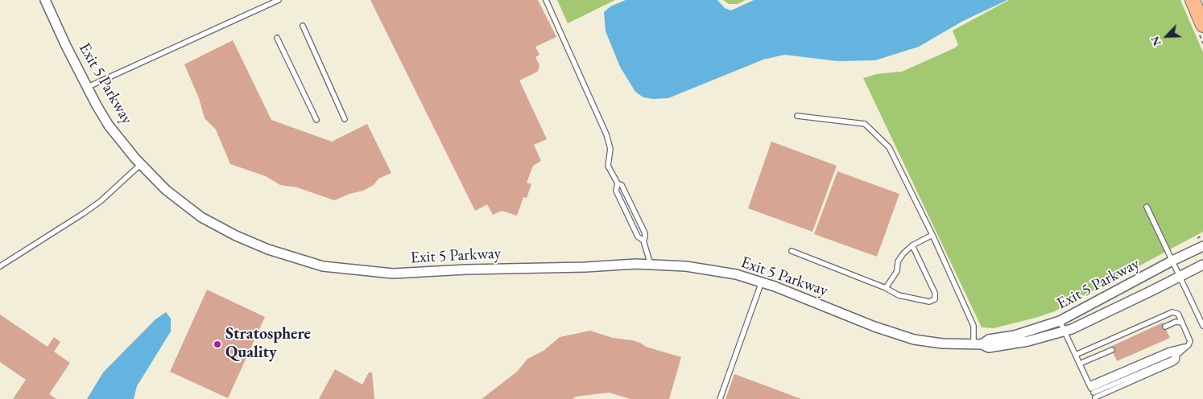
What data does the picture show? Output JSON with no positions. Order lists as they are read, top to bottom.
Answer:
{
  "streets": {
    "street": ["Exit 5 Parkway"]
  },
  "places": ["Stratosphere Quality"],
  "north": "bottom left"
}
